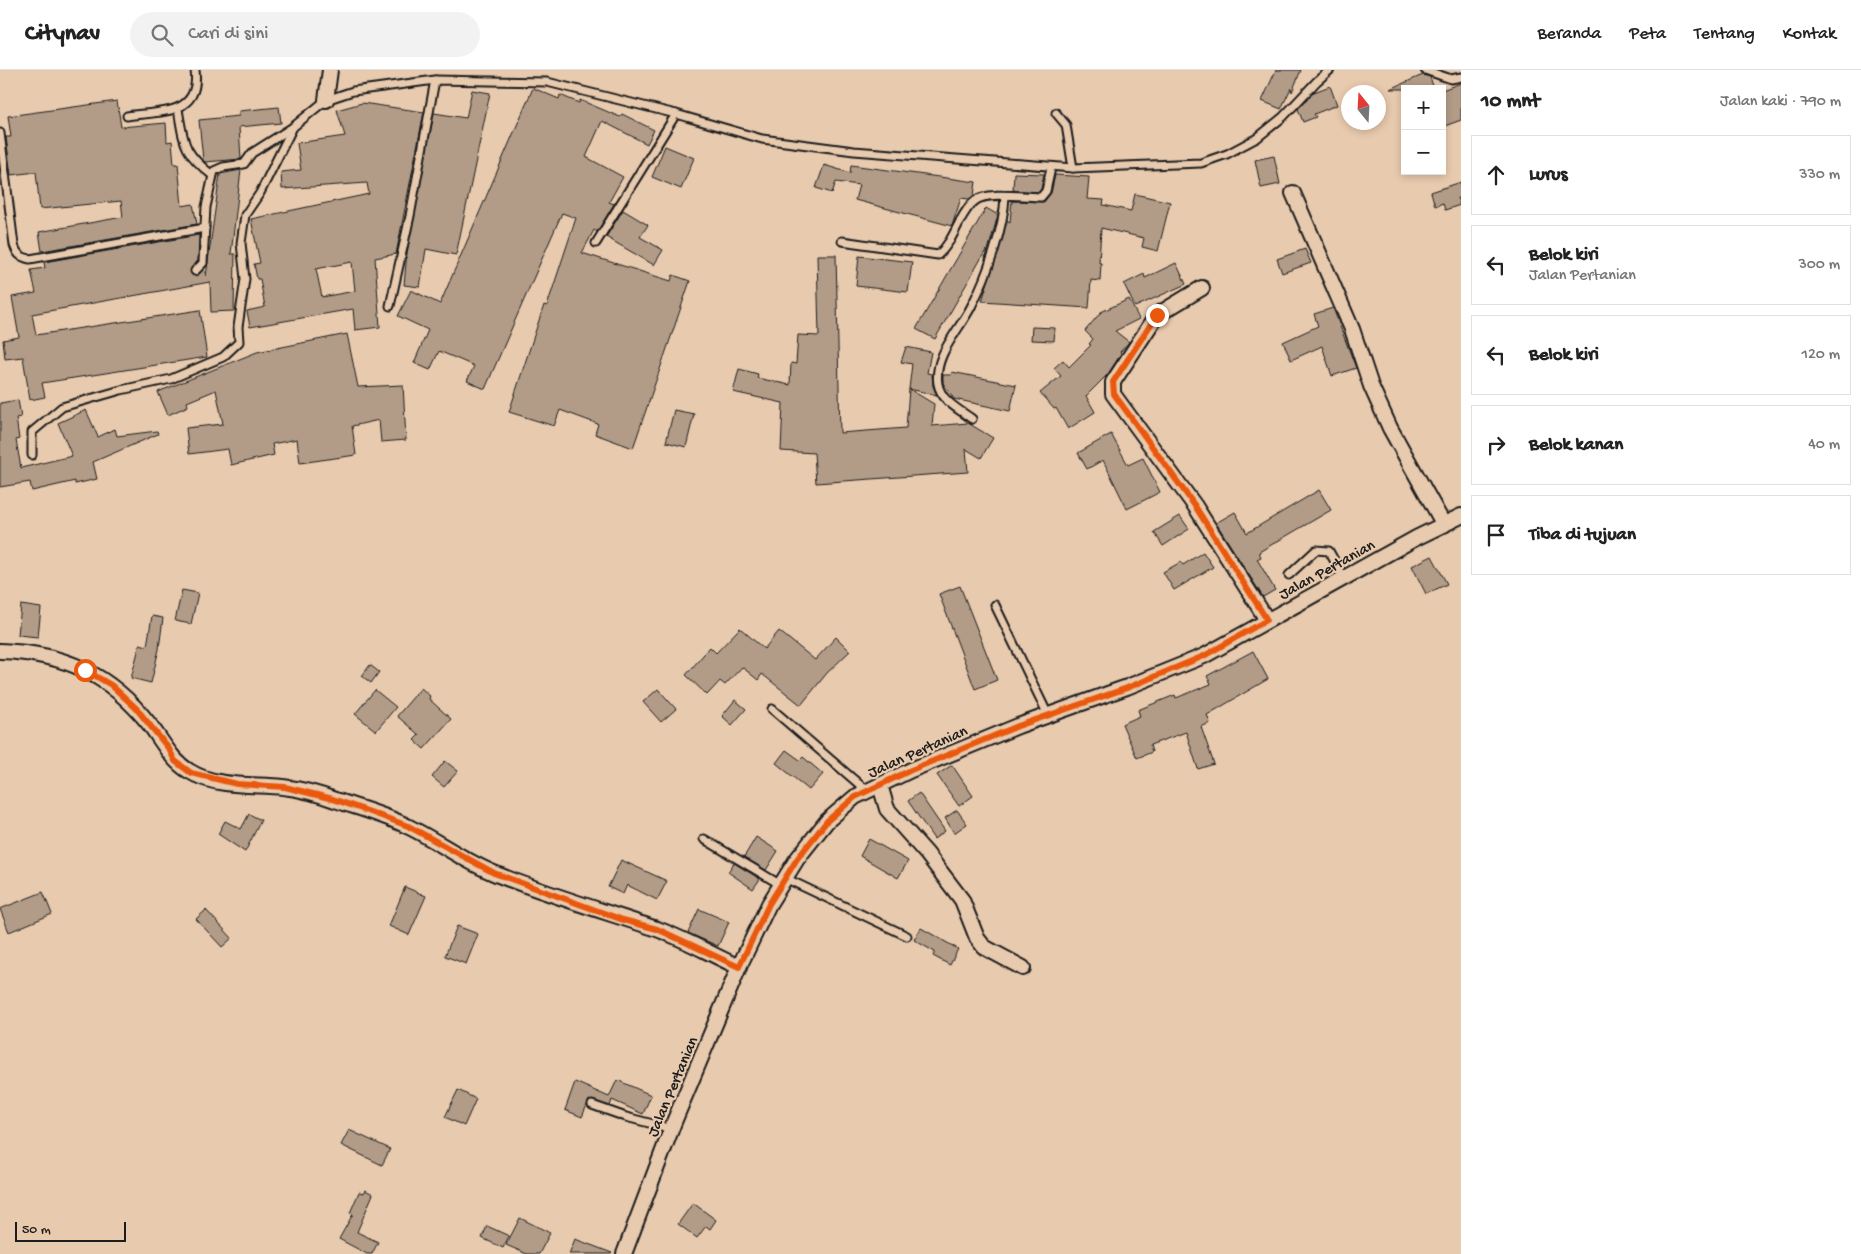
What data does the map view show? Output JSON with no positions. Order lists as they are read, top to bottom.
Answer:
{
  "streets": {
    "street": ["Jalan Pertanian"]
  },
  "scale_bar": "50 m",
  "north": "top",
  "page": {
    "header": "Citynav",
    "search": "Cari di sini",
    "nav": [
      "Beranda",
      "Peta",
      "Tentang",
      "Kontak"
    ],
    "heading": ["10 mnt", "Jalan kaki · 790 m"],
    "map_buttons": ["+", "−"],
    "list": [
      ["Lurus", "330 m"],
      ["Belok kiri", "Jalan Pertanian", "300 m"],
      ["Belok kiri", "120 m"],
      ["Belok kanan", "40 m"],
      "Tiba di tujuan"
    ],
    "scale": "50 m"
  }
}
